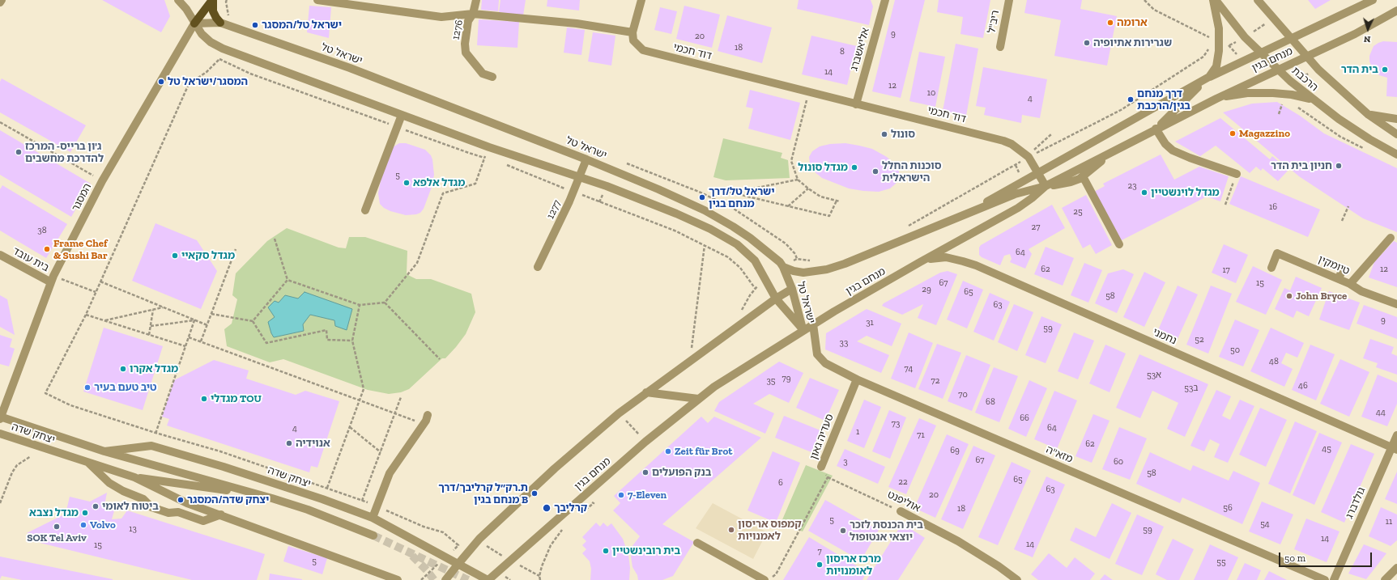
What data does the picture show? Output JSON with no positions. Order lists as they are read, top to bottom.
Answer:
{
  "streets": {
    "main road": ["המסגר"],
    "street": [
      "ריב\"ל",
      "1276",
      "אליאשברג",
      "דוד חכמי",
      "ישראל טל",
      "מנחם בגין",
      "הרכבת",
      "1277",
      "בית עובד",
      "טיומקין",
      "נחמני",
      "יצחק שדה",
      "סעדיה גאון",
      "מזא''ה",
      "אוליפנט",
      "גולדברג"
    ]
  },
  "crossings": [
    ["אליאשברג", "דוד חכמי"],
    ["דוד חכמי", "מנחם בגין"],
    ["ישראל טל", "מנחם בגין"],
    ["ישראל טל", "המסגר"],
    ["ישראל טל", "1277"],
    ["מנחם בגין", "הרכבת"],
    ["מנחם בגין", "נחמני"],
    ["מנחם בגין", "יצחק שדה"],
    ["מנחם בגין", "מזא''ה"],
    ["המסגר", "בית עובד"],
    ["המסגר", "יצחק שדה"],
    ["נחמני", "גולדברג"],
    ["סעדיה גאון", "מזא''ה"],
    ["סעדיה גאון", "אוליפנט"]
  ],
  "places": [
    "ארומה",
    "ישראל טל/המסגר",
    "שגרירות אתיופיה",
    "בית הדר",
    "המסגר/ישראל טל",
    "דרך מנחם בגין/הרכבת",
    "Magazzino",
    "סונול",
    "ג'ון ברייס- המרכז להדרכת מחשבים",
    "חניון בית הדר",
    "מגדל סונול",
    "סוכנות החלל הישראלית",
    "מגדל אלפא",
    "מגדל לוינשטיין",
    "ישראל טל/דרך מנחם בגין",
    "Frame Chef & Sushi Bar",
    "מגדל סקאיי",
    "John Bryce",
    "מגדל אקרו",
    "טיב טעם בעיר",
    "מגדלי TOU",
    "אנוידיה",
    "Zeit für Brot",
    "בנק הפועלים",
    "ת.רק״ל קרליבך/דרך מנחם בגין B",
    "7-Eleven",
    "יצחק שדה/המסגר",
    "ביטוח לאומי",
    "קרליבך",
    "מגדל נצבא",
    "Volvo",
    "SOK Tel Aviv",
    "קמפוס אריסון לאמנויות",
    "בית הכנסת לזכר יוצאי אנטופול",
    "בית רובינשטיין",
    "מרכז אריסון לאומנויות"
  ],
  "house_numbers": [
    "9",
    "20",
    "18",
    "8",
    "14",
    "12",
    "10",
    "4",
    "5",
    "23",
    "16",
    "25",
    "27",
    "38",
    "64",
    "62",
    "12",
    "17",
    "67",
    "15",
    "29",
    "65",
    "58",
    "63",
    "9",
    "31",
    "59",
    "52",
    "33",
    "50",
    "48",
    "74",
    "53א",
    "79",
    "35",
    "72",
    "46",
    "53ב",
    "70",
    "68",
    "44",
    "66",
    "73",
    "64",
    "4",
    "1",
    "71",
    "62",
    "45",
    "69",
    "67",
    "3",
    "60",
    "58",
    "65",
    "22",
    "6",
    "63",
    "20",
    "56",
    "18",
    "5",
    "11",
    "54",
    "13",
    "59",
    "14",
    "14",
    "15",
    "7",
    "5",
    "55"
  ],
  "scale_bar": "50 m",
  "north": "bottom"
}
